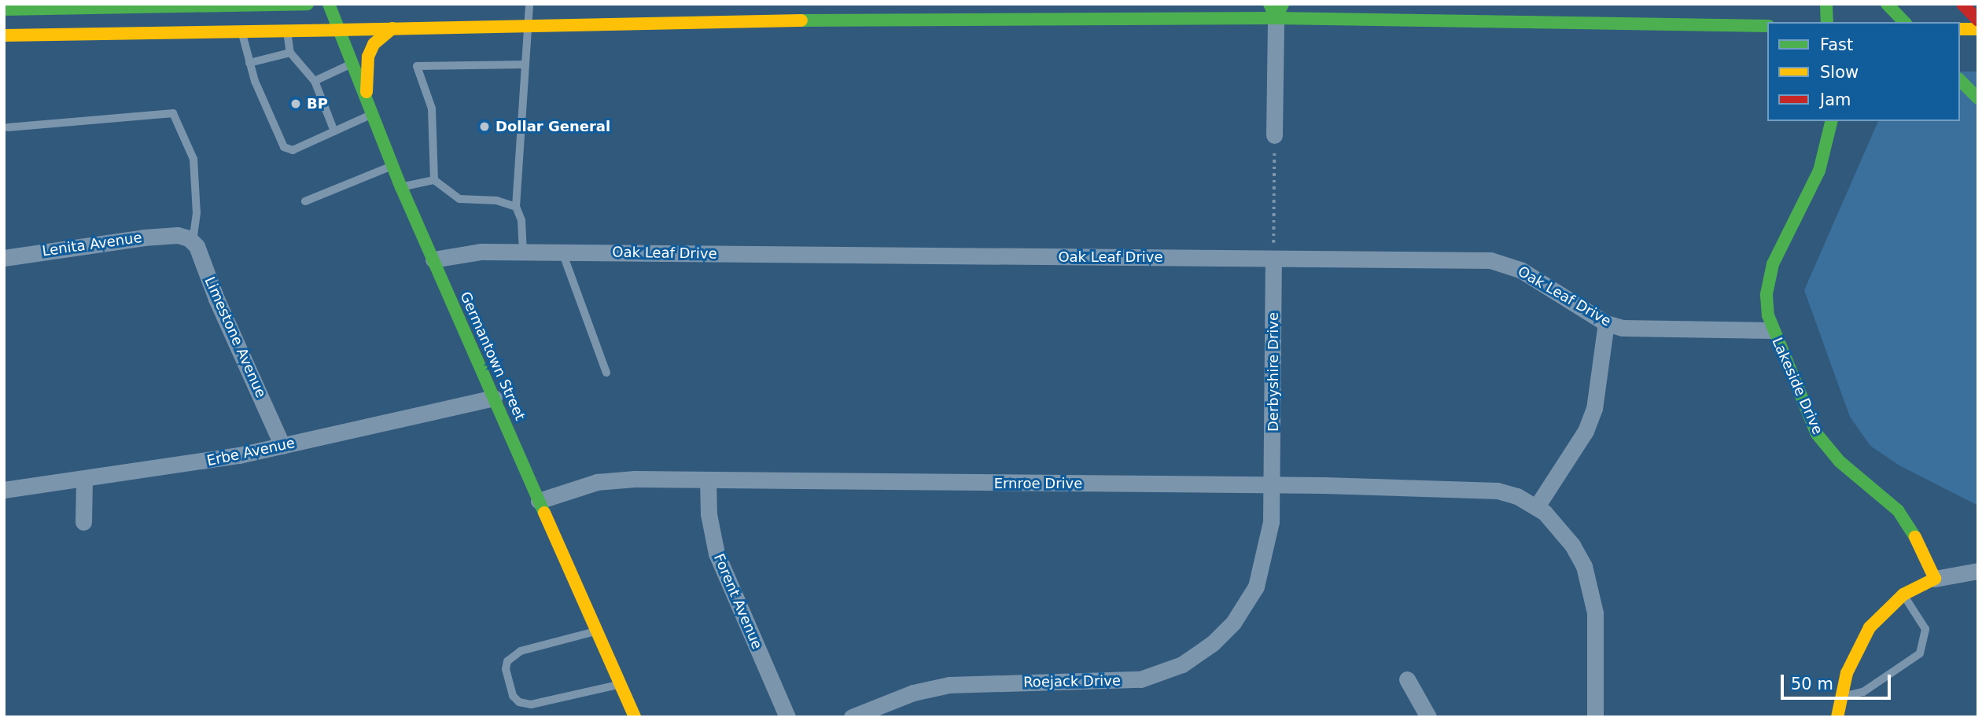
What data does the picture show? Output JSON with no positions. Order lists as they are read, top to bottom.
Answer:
{
  "streets": {
    "main road": ["Germantown Street", "Lakeside Drive"],
    "street": [
      "Lenita Avenue",
      "Oak Leaf Drive",
      "Limestone Avenue",
      "Derbyshire Drive",
      "Erbe Avenue",
      "Ernroe Drive",
      "Forent Avenue",
      "Roejack Drive"
    ]
  },
  "crossings": [
    ["Lenita Avenue", "Limestone Avenue"],
    ["Oak Leaf Drive", "Germantown Street"],
    ["Oak Leaf Drive", "Derbyshire Drive"],
    ["Oak Leaf Drive", "Lakeside Drive"],
    ["Limestone Avenue", "Erbe Avenue"],
    ["Germantown Street", "Erbe Avenue"],
    ["Germantown Street", "Ernroe Drive"],
    ["Derbyshire Drive", "Ernroe Drive"],
    ["Derbyshire Drive", "Roejack Drive"],
    ["Ernroe Drive", "Forent Avenue"],
    ["Ernroe Drive", "Roejack Drive"]
  ],
  "places": ["BP", "Dollar General"],
  "legend": ["Fast", "Slow", "Jam"],
  "scale_bar": "50 m"
}
